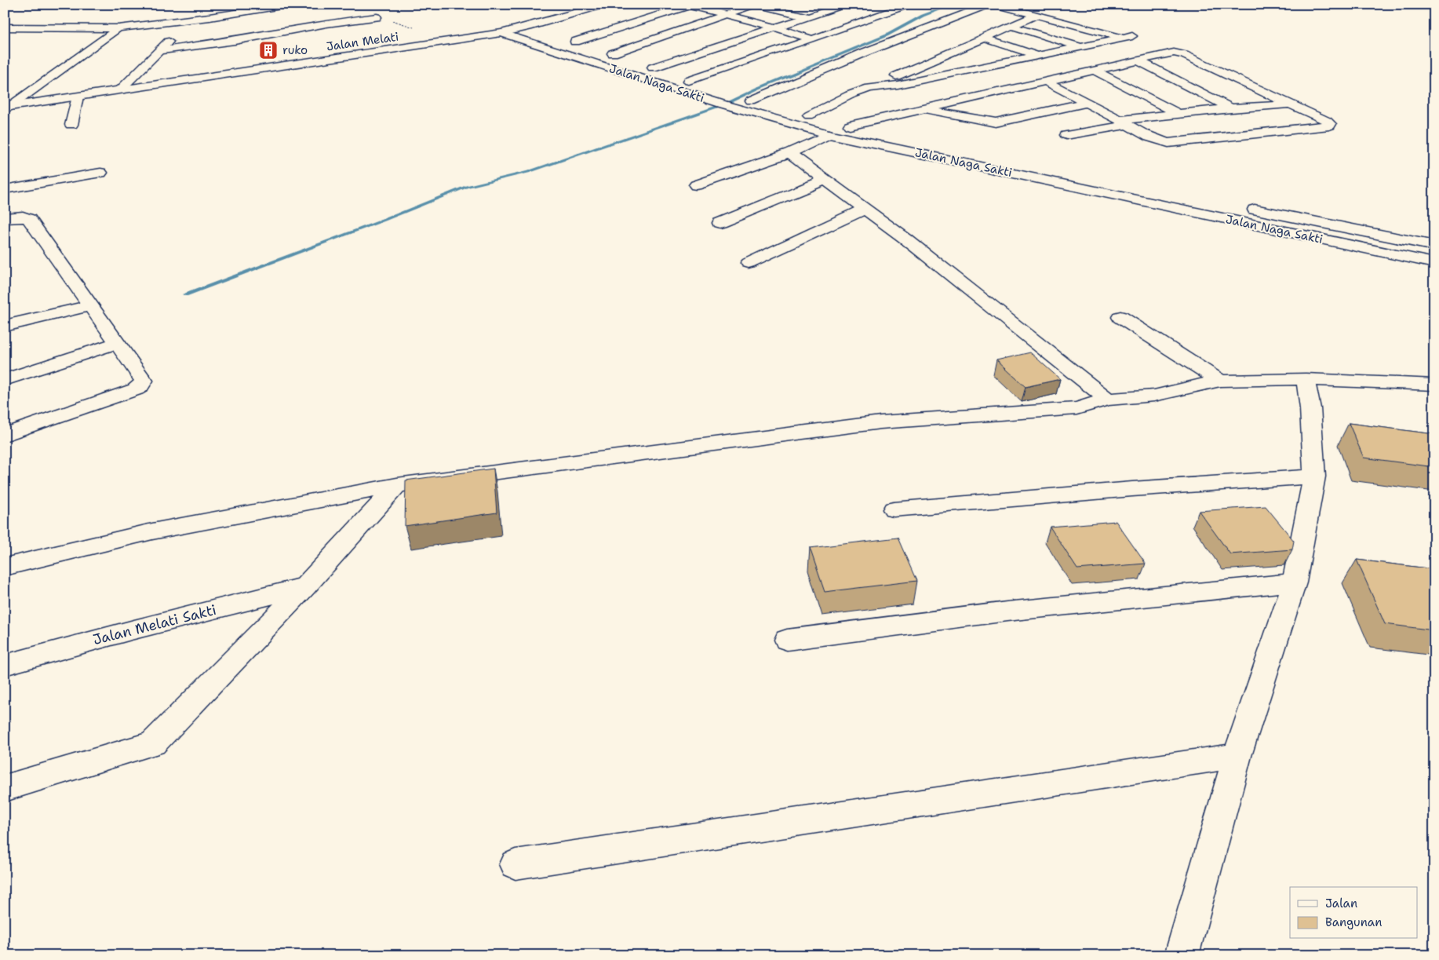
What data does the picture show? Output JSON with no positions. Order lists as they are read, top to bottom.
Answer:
{
  "streets": {
    "street": ["Jalan Melati", "Jalan Naga Sakti", "Jalan Melati Sakti"]
  },
  "crossings": [
    ["Jalan Melati", "Jalan Naga Sakti"]
  ],
  "places": {
    "building": ["ruko"]
  },
  "legend": ["Jalan", "Bangunan"]
}
